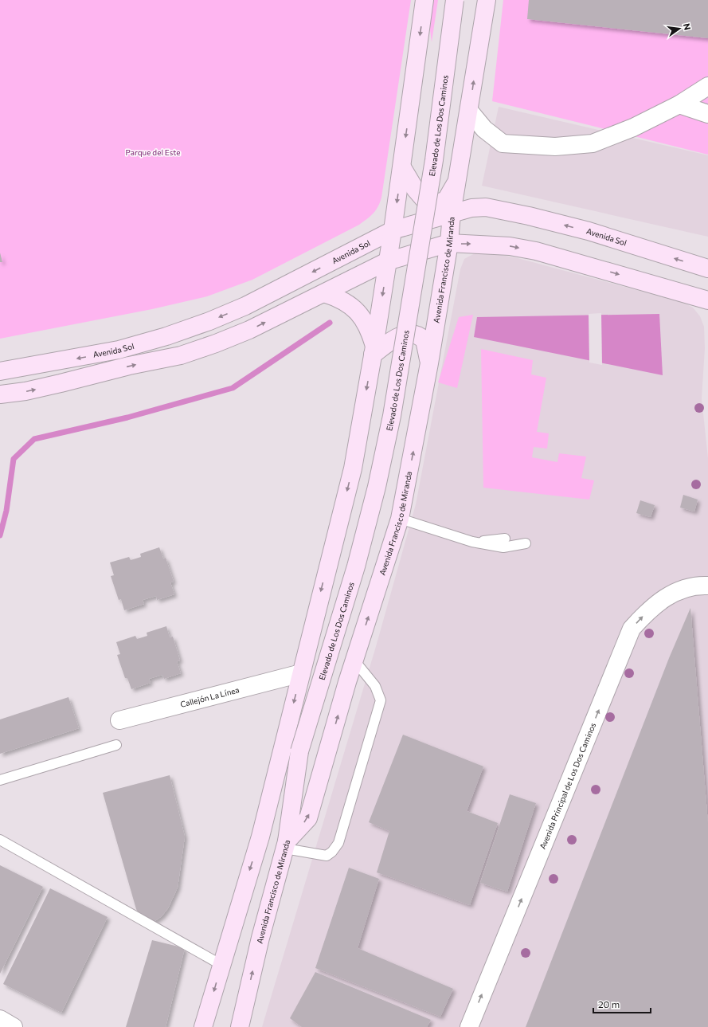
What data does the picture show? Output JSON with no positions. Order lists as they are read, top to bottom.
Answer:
{
  "streets": {
    "main road": ["Elevado de Los Dos Caminos", "Avenida Sol", "Avenida Francisco de Miranda"],
    "street": ["Callejón La Línea", "Avenida Principal de Los Dos Caminos"]
  },
  "crossings": [
    ["Elevado de Los Dos Caminos", "Avenida Francisco de Miranda"],
    ["Avenida Sol", "Avenida Francisco de Miranda"]
  ],
  "one_way": ["Avenida Principal de Los Dos Caminos"],
  "parks": ["Parque del Este"],
  "scale_bar": "20 m",
  "north": "right"
}
